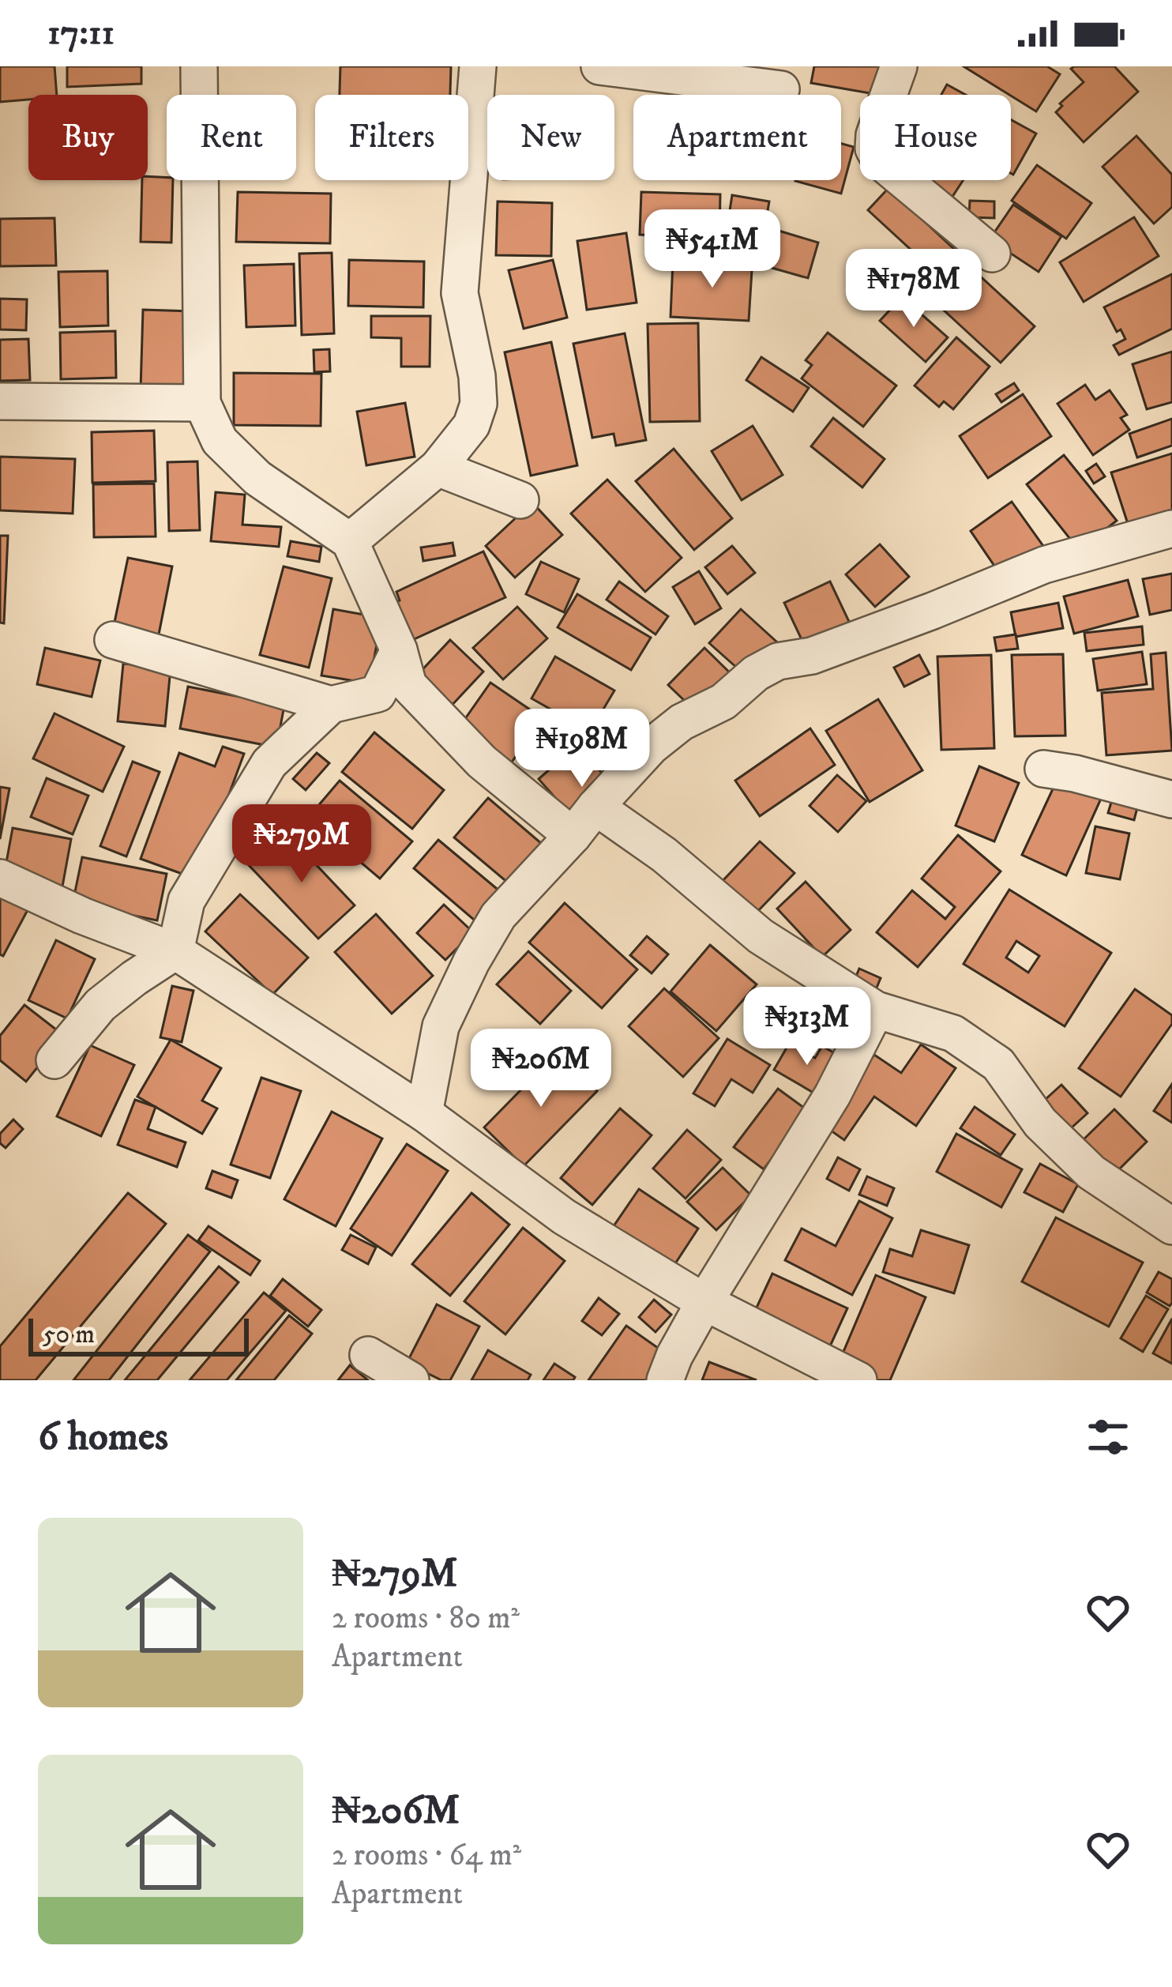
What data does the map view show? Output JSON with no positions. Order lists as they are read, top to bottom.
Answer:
{
  "scale_bar": "50 m",
  "page": {
    "status": "17:11",
    "chip": [
      "Buy",
      "Rent",
      "Filters",
      "New",
      "Apartment",
      "House"
    ],
    "price": [
      "₦541M",
      "₦178M",
      "₦198M",
      "₦279M",
      "₦313M",
      "₦206M"
    ],
    "scale": "50 m",
    "heading": "6 homes",
    "list": [
      {
        "name": "₦279M",
        "note": "2 rooms · 80 m² · Apartment"
      },
      {
        "name": "₦206M",
        "note": "2 rooms · 64 m² · Apartment"
      }
    ]
  }
}
